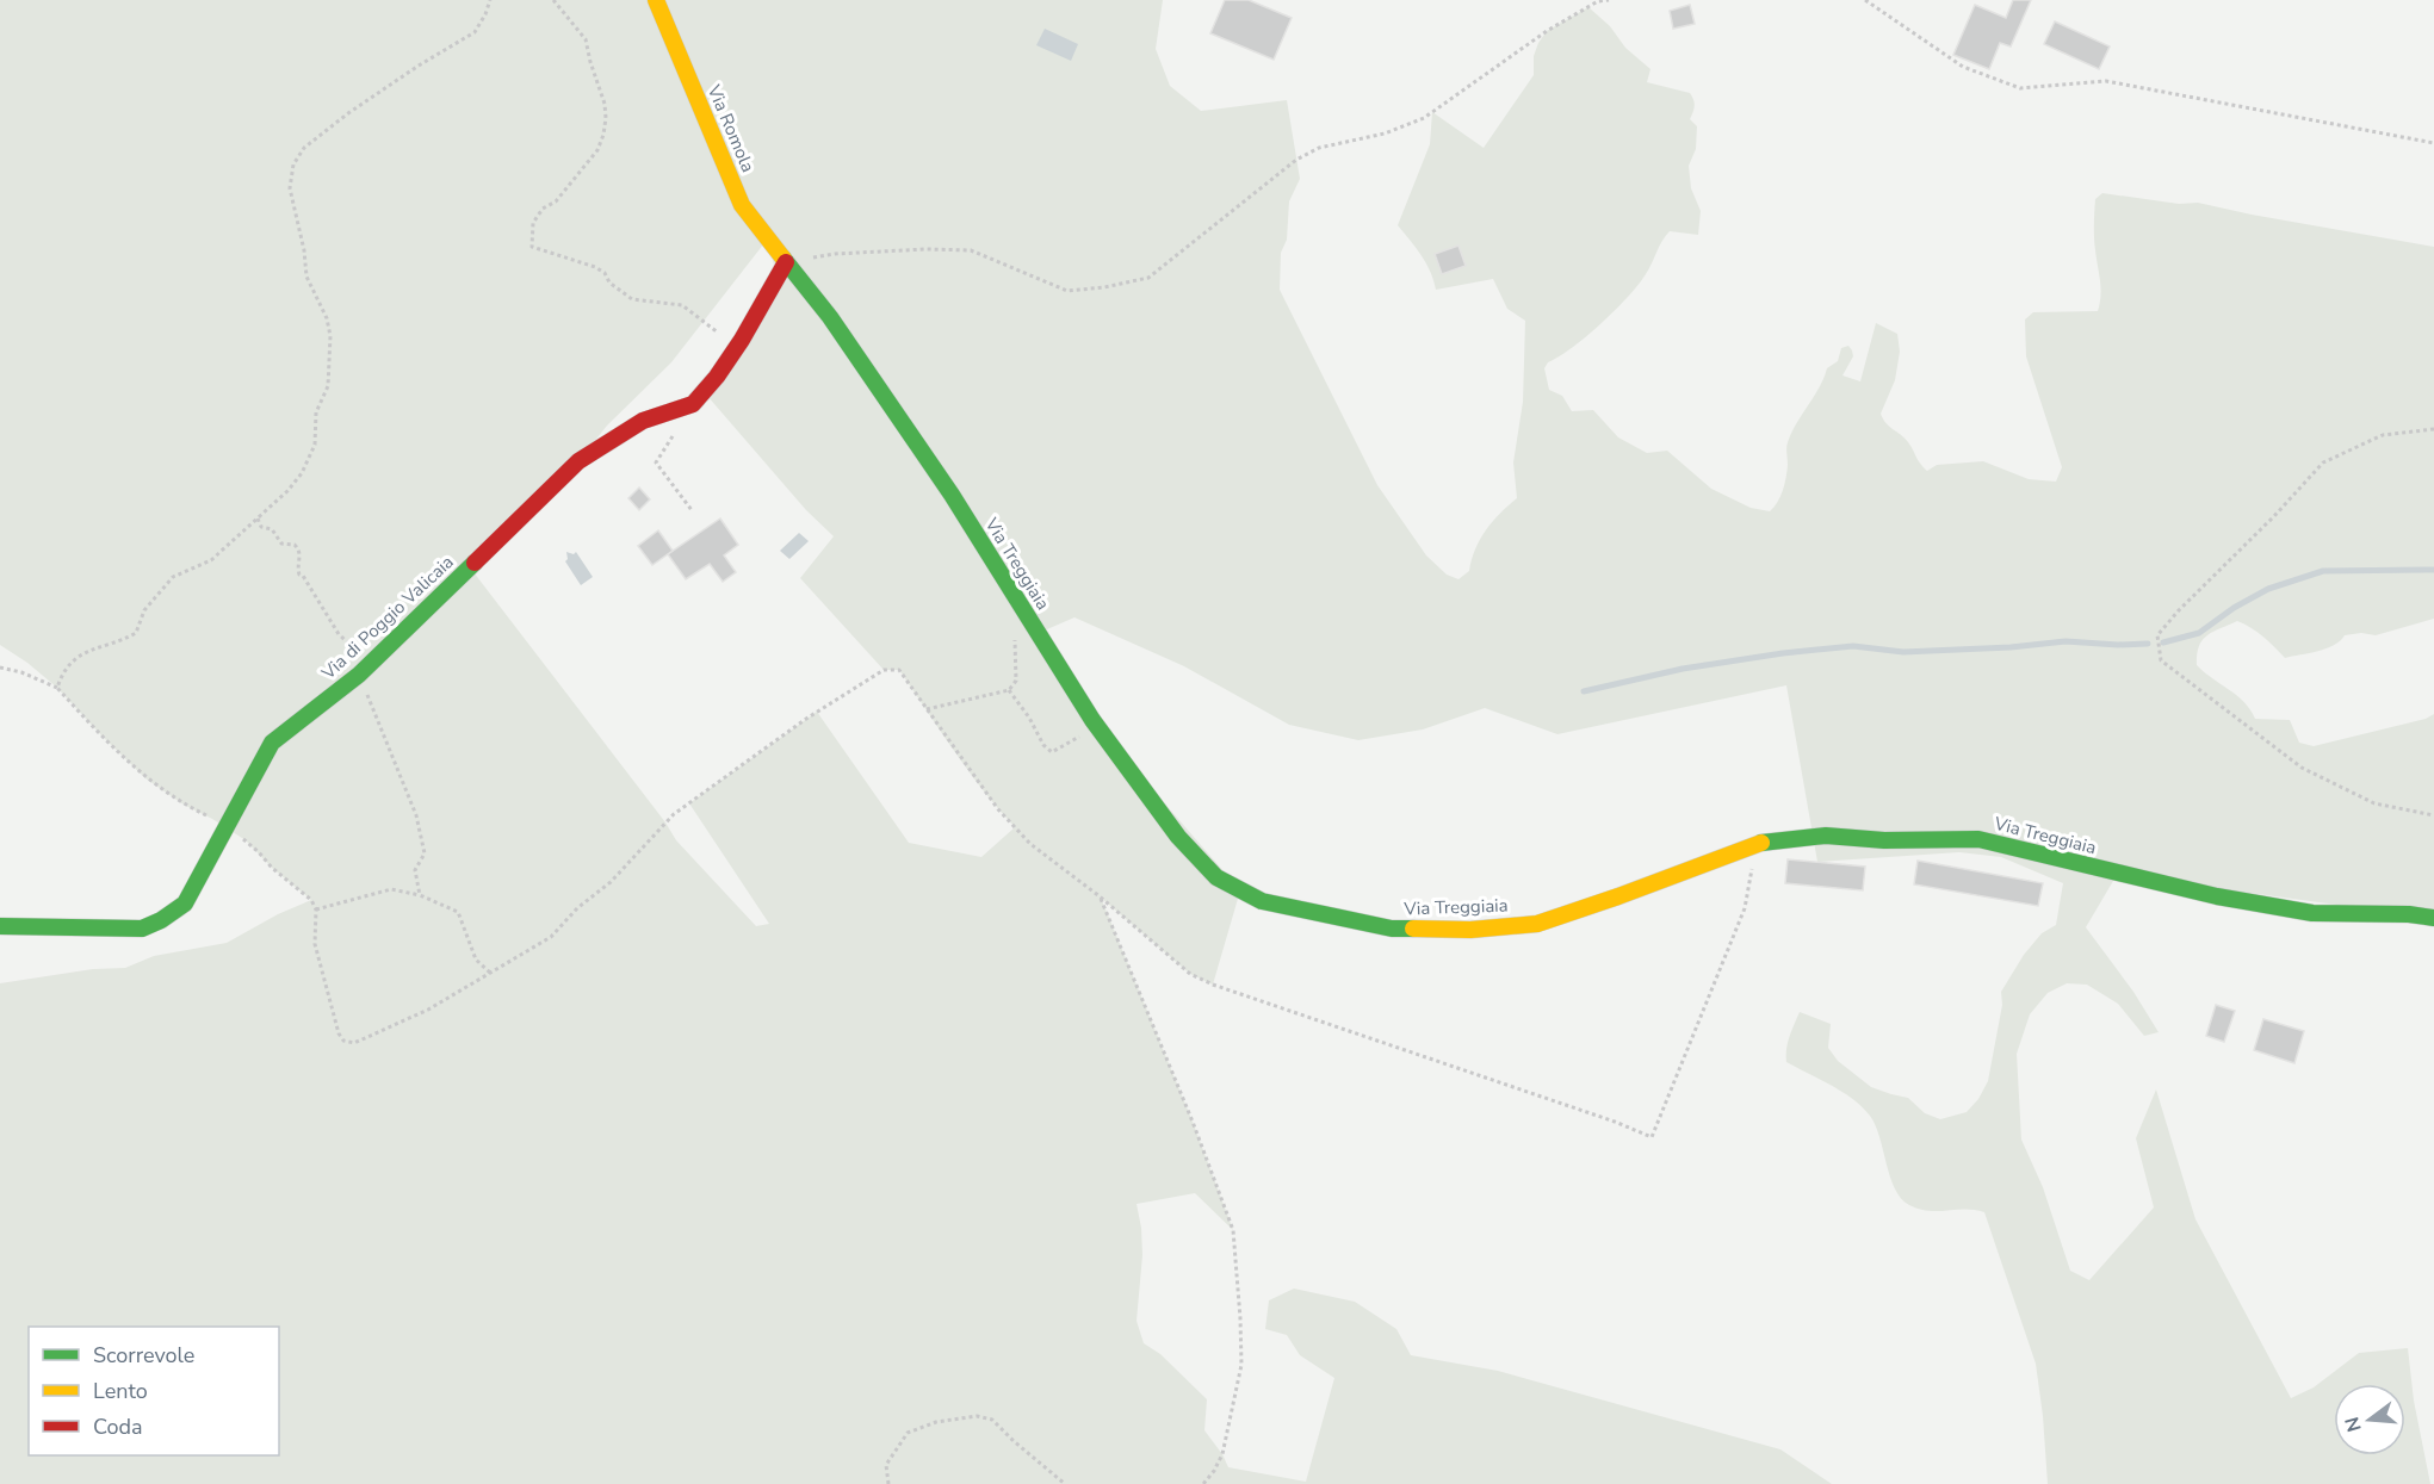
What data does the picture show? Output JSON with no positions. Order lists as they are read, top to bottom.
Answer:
{
  "streets": {
    "street": ["Via Romola", "Via Treggiaia", "Via di Poggio Valicaia"]
  },
  "crossings": [
    ["Via Romola", "Via Treggiaia"]
  ],
  "legend": ["Scorrevole", "Lento", "Coda"],
  "north": "left"
}
